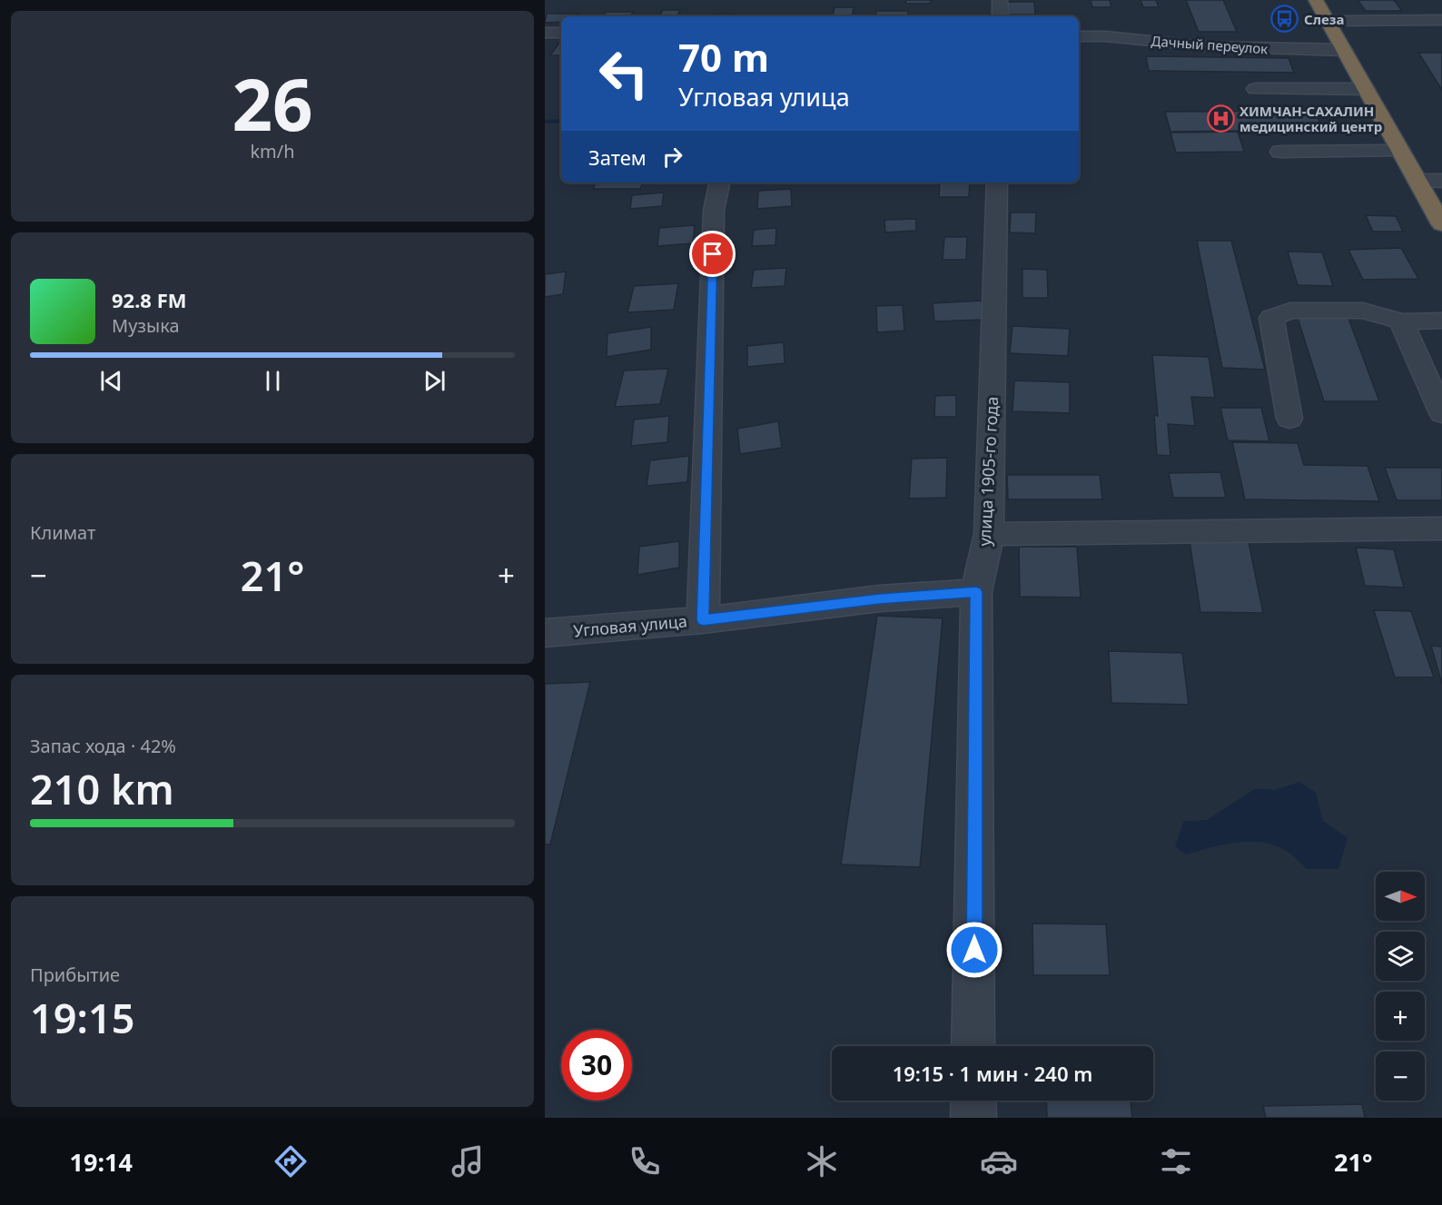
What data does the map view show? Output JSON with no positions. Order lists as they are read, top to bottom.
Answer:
{
  "streets": {
    "street": ["Дачный переулок", "улица 1905-го года", "Угловая улица"]
  },
  "crossings": [
    ["улица 1905-го года", "Угловая улица"]
  ],
  "places": {
    "bus stop": ["Слеза"],
    "hospital": ["ХИМЧАН-САХАЛИН медицинский центр"]
  },
  "north": "right",
  "page": {
    "tile": [
      ["26", "km/h"],
      "Климат",
      ["Запас хода · 42%", "210 km"],
      ["Прибытие", "19:15"]
    ],
    "turn": ["70 m", "Угловая улица"],
    "then": "Затем",
    "song": ["92.8 FM", "Музыка"],
    "heat": ["−", "21°", "+"],
    "map_buttons": ["+", "−"],
    "limit": "30",
    "trip": "19:15 · 1 мин · 240 m",
    "tabs": ["19:14", "21°"]
  }
}
